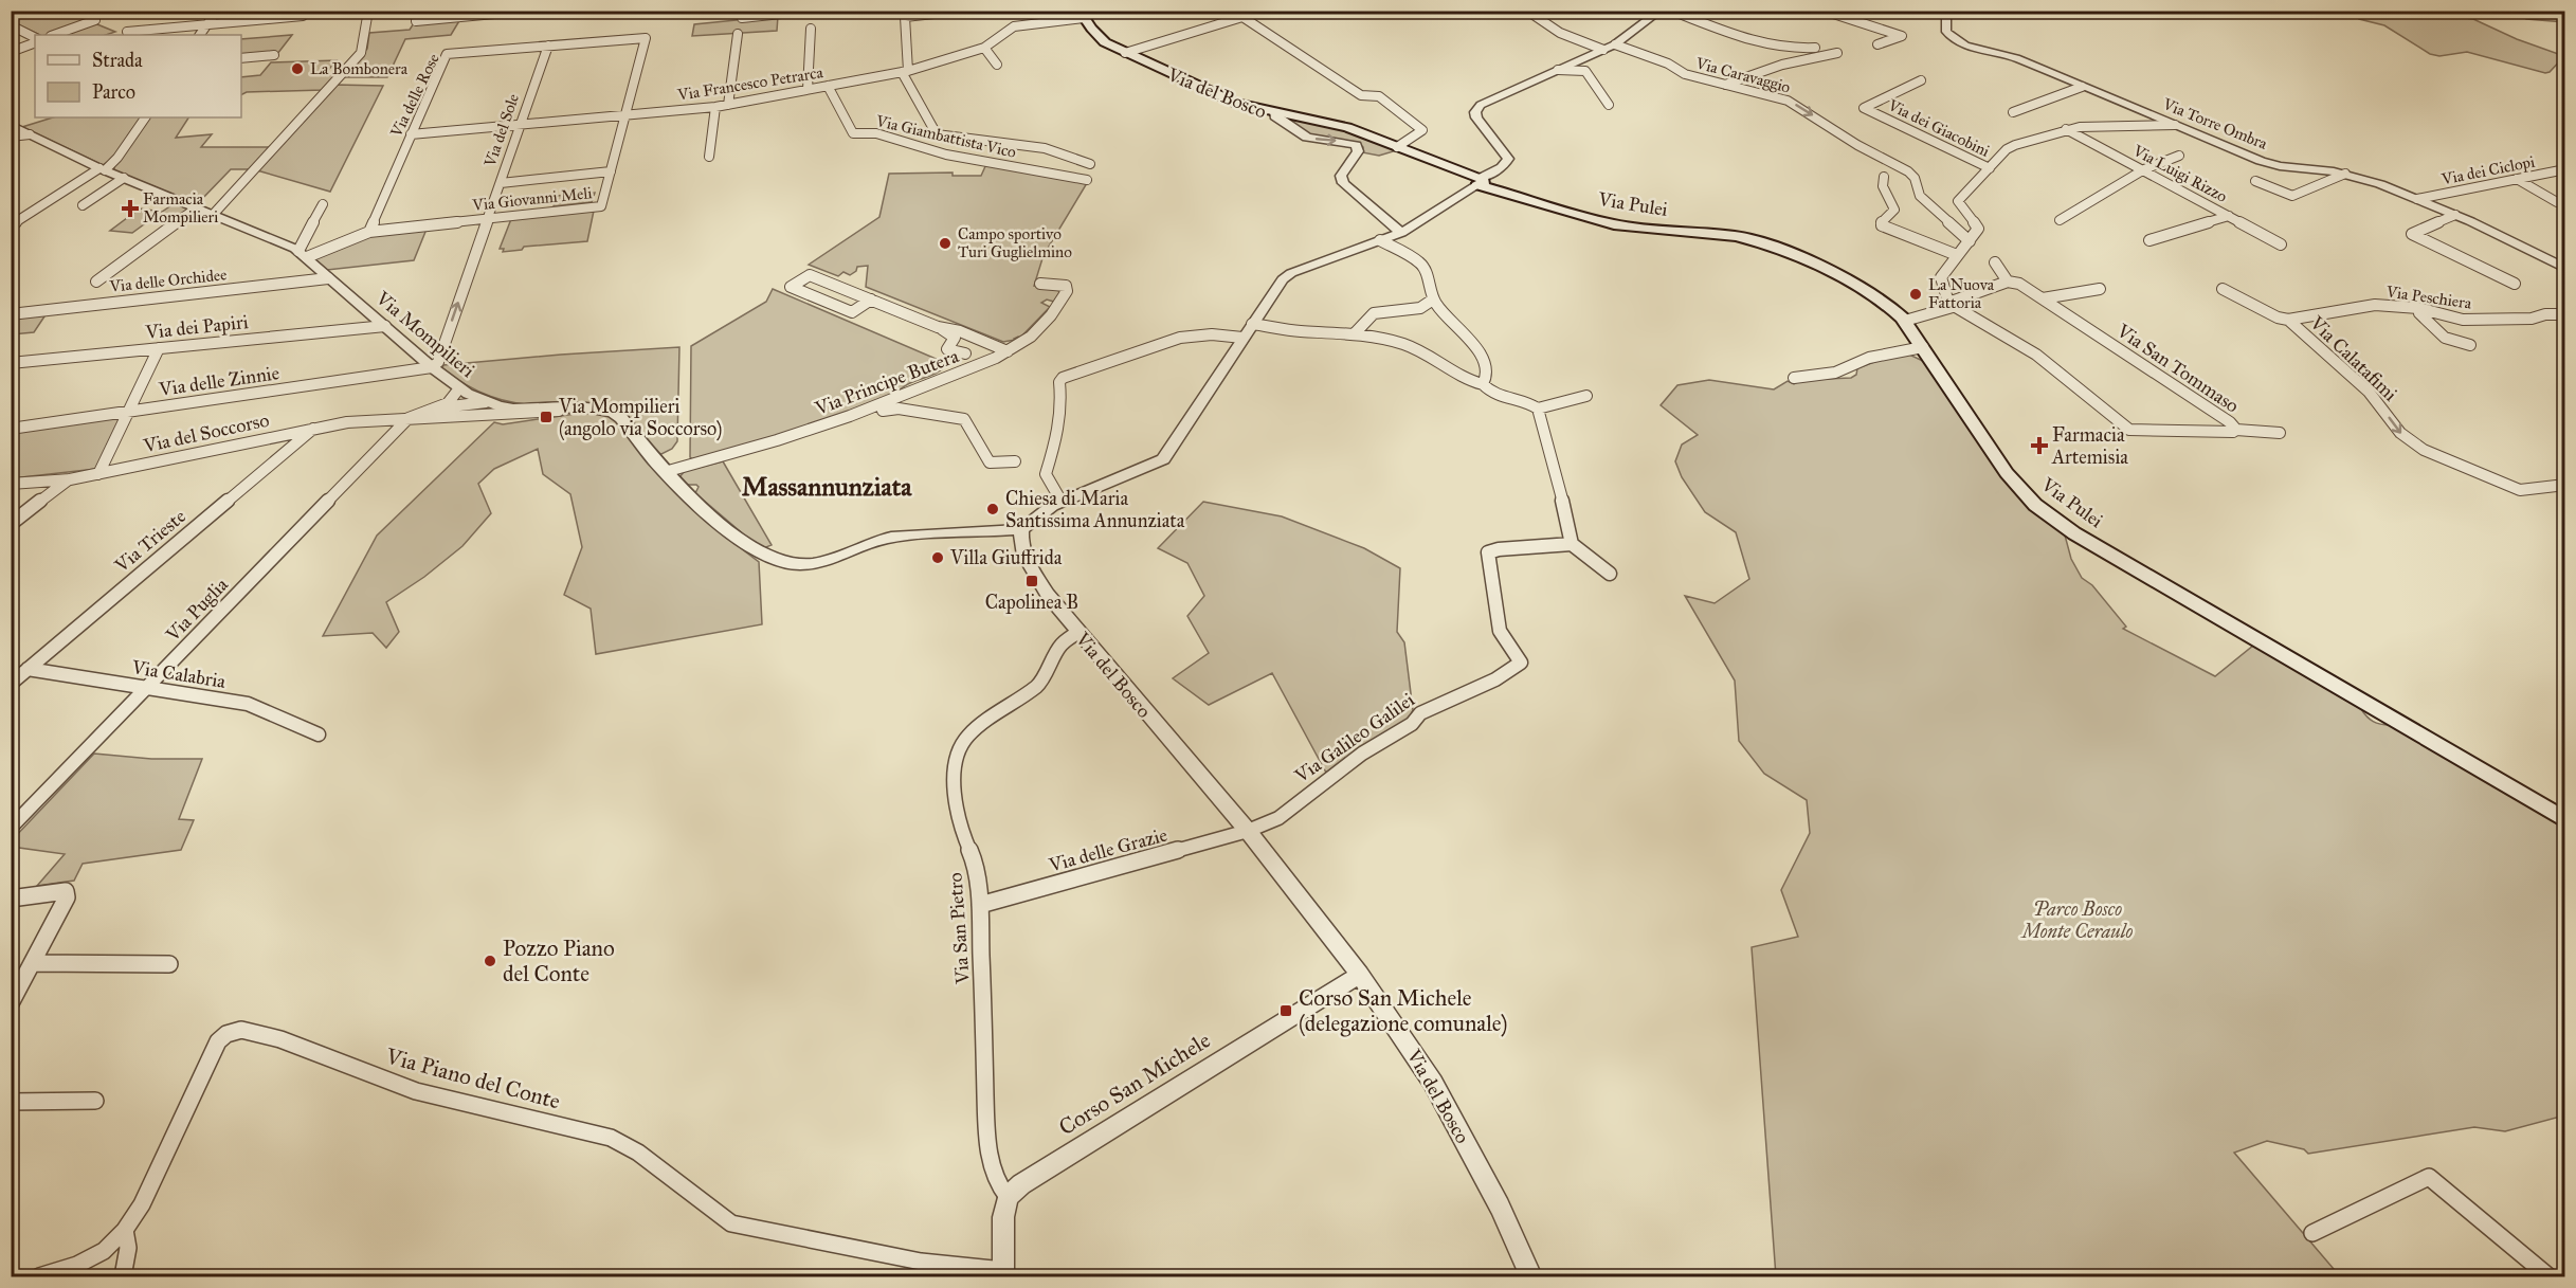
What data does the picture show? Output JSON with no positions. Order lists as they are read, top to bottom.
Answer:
{
  "streets": {
    "main road": ["Via del Bosco", "Via Pulei"],
    "street": [
      "Via Caravaggio",
      "Via Francesco Petrarca",
      "Via delle Rose",
      "Via Torre Ombra",
      "Via dei Giacobini",
      "Via del Sole",
      "Via Giambattista Vico",
      "Via dei Ciclopi",
      "Via Luigi Rizzo",
      "Via Giovanni Meli",
      "Via delle Orchidee",
      "Via Peschiera",
      "Via dei Papiri",
      "Via Mompilieri",
      "Via Calatafimi",
      "Via San Tommaso",
      "Via delle Zinnie",
      "Via Principe Butera",
      "Via del Soccorso",
      "Via Trieste",
      "Via Puglia",
      "Via Calabria",
      "Via Galileo Galilei",
      "Via delle Grazie",
      "Via San Pietro",
      "Via Piano del Conte",
      "Corso San Michele"
    ]
  },
  "crossings": [
    ["Via Francesco Petrarca", "Via del Bosco"],
    ["Via Francesco Petrarca", "Via delle Rose"],
    ["Via Francesco Petrarca", "Via del Sole"],
    ["Via Francesco Petrarca", "Via Giambattista Vico"],
    ["Via Francesco Petrarca", "Via Giovanni Meli"],
    ["Via del Bosco", "Via Mompilieri"],
    ["Via del Bosco", "Via Galileo Galilei"],
    ["Via del Bosco", "Via delle Grazie"],
    ["Via del Bosco", "Via San Pietro"],
    ["Via del Bosco", "Corso San Michele"],
    ["Via delle Rose", "Via del Sole"],
    ["Via delle Rose", "Via Giovanni Meli"],
    ["Via Torre Ombra", "Via dei Ciclopi"],
    ["Via del Sole", "Via Giovanni Meli"],
    ["Via del Sole", "Via Mompilieri"],
    ["Via del Sole", "Via delle Zinnie"],
    ["Via delle Orchidee", "Via Mompilieri"],
    ["Via Peschiera", "Via Calatafimi"],
    ["Via dei Papiri", "Via Mompilieri"],
    ["Via Mompilieri", "Via delle Zinnie"],
    ["Via Mompilieri", "Via Principe Butera"],
    ["Via del Soccorso", "Via Trieste"],
    ["Via del Soccorso", "Via Puglia"],
    ["Via Trieste", "Via Calabria"],
    ["Via Puglia", "Via Calabria"],
    ["Via Galileo Galilei", "Via delle Grazie"],
    ["Via delle Grazie", "Via San Pietro"],
    ["Via San Pietro", "Corso San Michele"]
  ],
  "one_way": ["Via Caravaggio", "Via del Sole", "Via Calatafimi"],
  "districts": ["Massannunziata"],
  "parks": ["Parco Bosco Monte Ceraulo"],
  "places": {
    "other": [
      "La Bombonera",
      "Campo sportivo Turi Guglielmino",
      "La Nuova Fattoria",
      "Chiesa di Maria Santissima Annunziata",
      "Villa Giuffrida",
      "Pozzo Piano del Conte"
    ],
    "health": ["Farmacia Mompilieri", "Farmacia Artemisia"],
    "transit": ["Via Mompilieri (angolo via Soccorso)", "Capolinea B", "Corso San Michele (delegazione comunale)"]
  },
  "legend": ["Strada", "Parco"]
}
